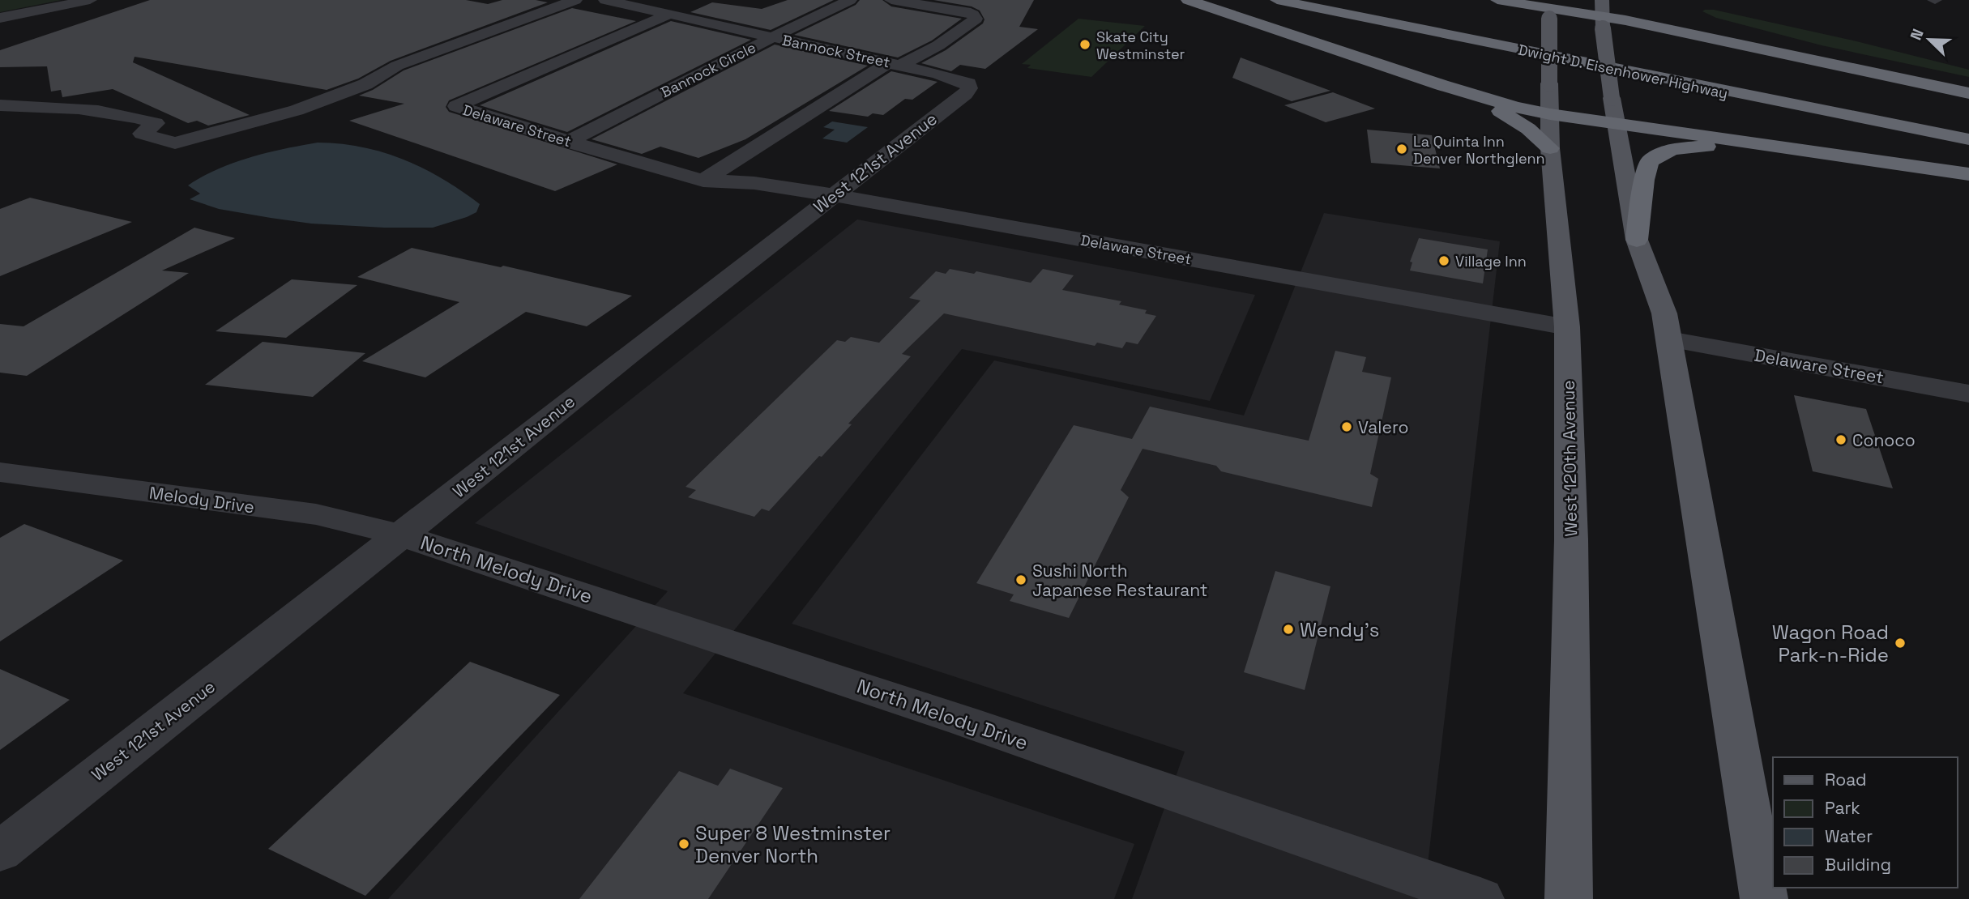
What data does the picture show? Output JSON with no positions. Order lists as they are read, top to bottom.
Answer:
{
  "streets": {
    "highway": ["Dwight D. Eisenhower Highway"],
    "main road": ["West 120th Avenue"],
    "street": [
      "Bannock Street",
      "Bannock Circle",
      "Delaware Street",
      "West 121st Avenue",
      "Melody Drive",
      "North Melody Drive"
    ]
  },
  "crossings": [
    ["Bannock Street", "Bannock Circle"],
    ["Bannock Street", "Delaware Street"],
    ["Bannock Street", "West 121st Avenue"],
    ["Bannock Circle", "Delaware Street"],
    ["Delaware Street", "West 121st Avenue"],
    ["Delaware Street", "West 120th Avenue"],
    ["West 121st Avenue", "Melody Drive"],
    ["West 121st Avenue", "North Melody Drive"],
    ["Melody Drive", "North Melody Drive"]
  ],
  "places": [
    "Skate City Westminster",
    "La Quinta Inn Denver Northglenn",
    "Village Inn",
    "Valero",
    "Conoco",
    "Sushi North Japanese Restaurant",
    "Wendy's",
    "Wagon Road Park-n-Ride",
    "Super 8 Westminster Denver North"
  ],
  "legend": [
    "Road",
    "Park",
    "Water",
    "Building"
  ],
  "north": "top left"
}
